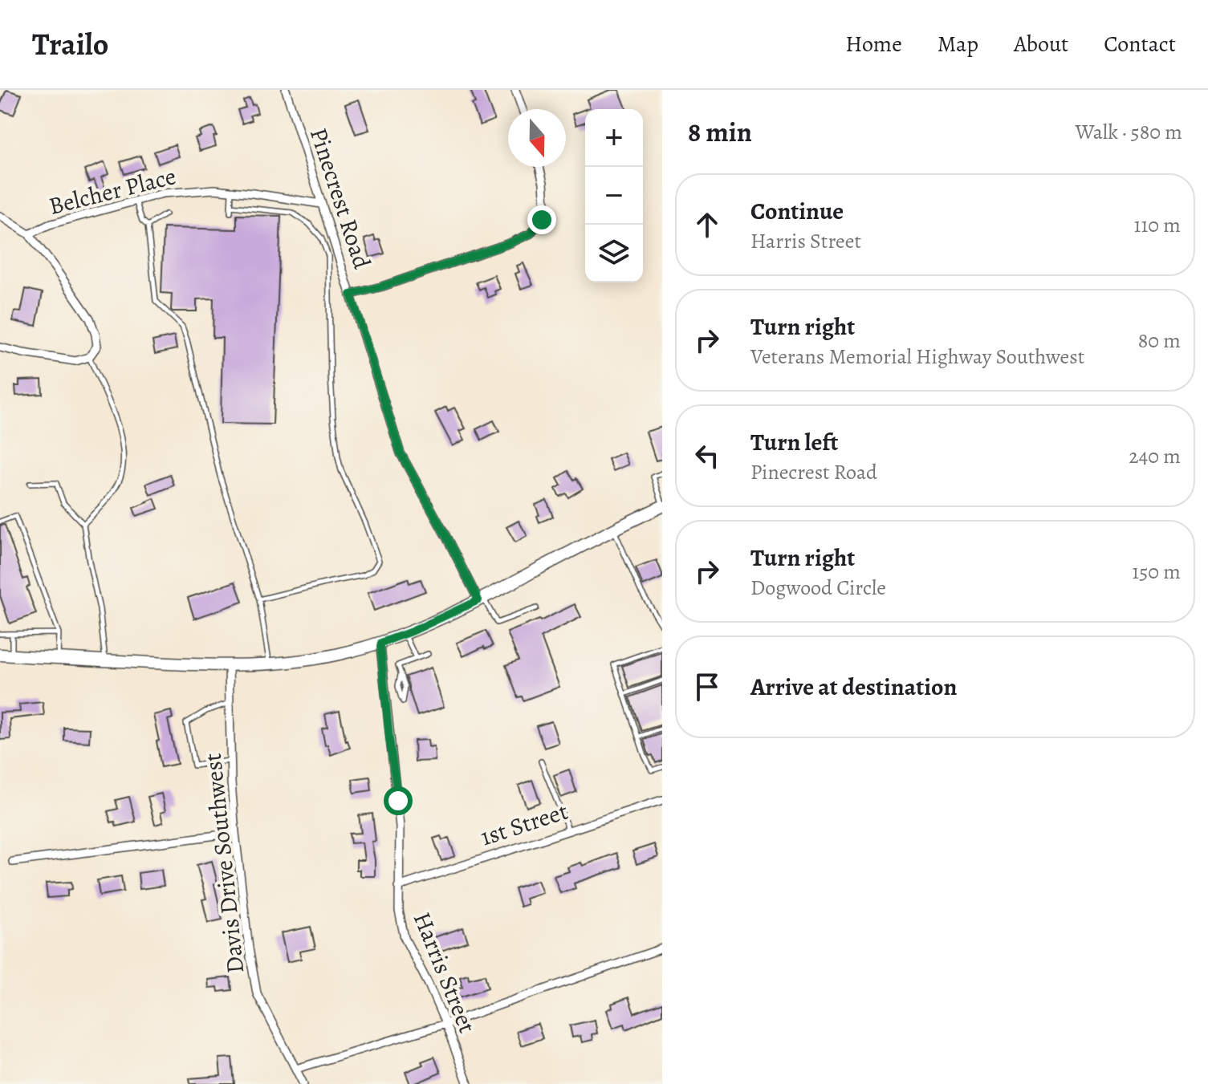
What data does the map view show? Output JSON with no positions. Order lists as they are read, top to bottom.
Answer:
{
  "streets": {
    "street": [
      "Belcher Place",
      "Pinecrest Road",
      "1st Street",
      "Davis Drive Southwest",
      "Harris Street"
    ]
  },
  "crossings": [
    ["Belcher Place", "Pinecrest Road"],
    ["1st Street", "Harris Street"]
  ],
  "north": "bottom",
  "page": {
    "header": "Trailo",
    "nav": [
      "Home",
      "Map",
      "About",
      "Contact"
    ],
    "heading": ["8 min", "Walk · 580 m"],
    "map_buttons": ["+", "−"],
    "list": [
      ["Continue", "Harris Street", "110 m"],
      ["Turn right", "Veterans Memorial Highway Southwest", "80 m"],
      ["Turn left", "Pinecrest Road", "240 m"],
      ["Turn right", "Dogwood Circle", "150 m"],
      "Arrive at destination"
    ]
  }
}
